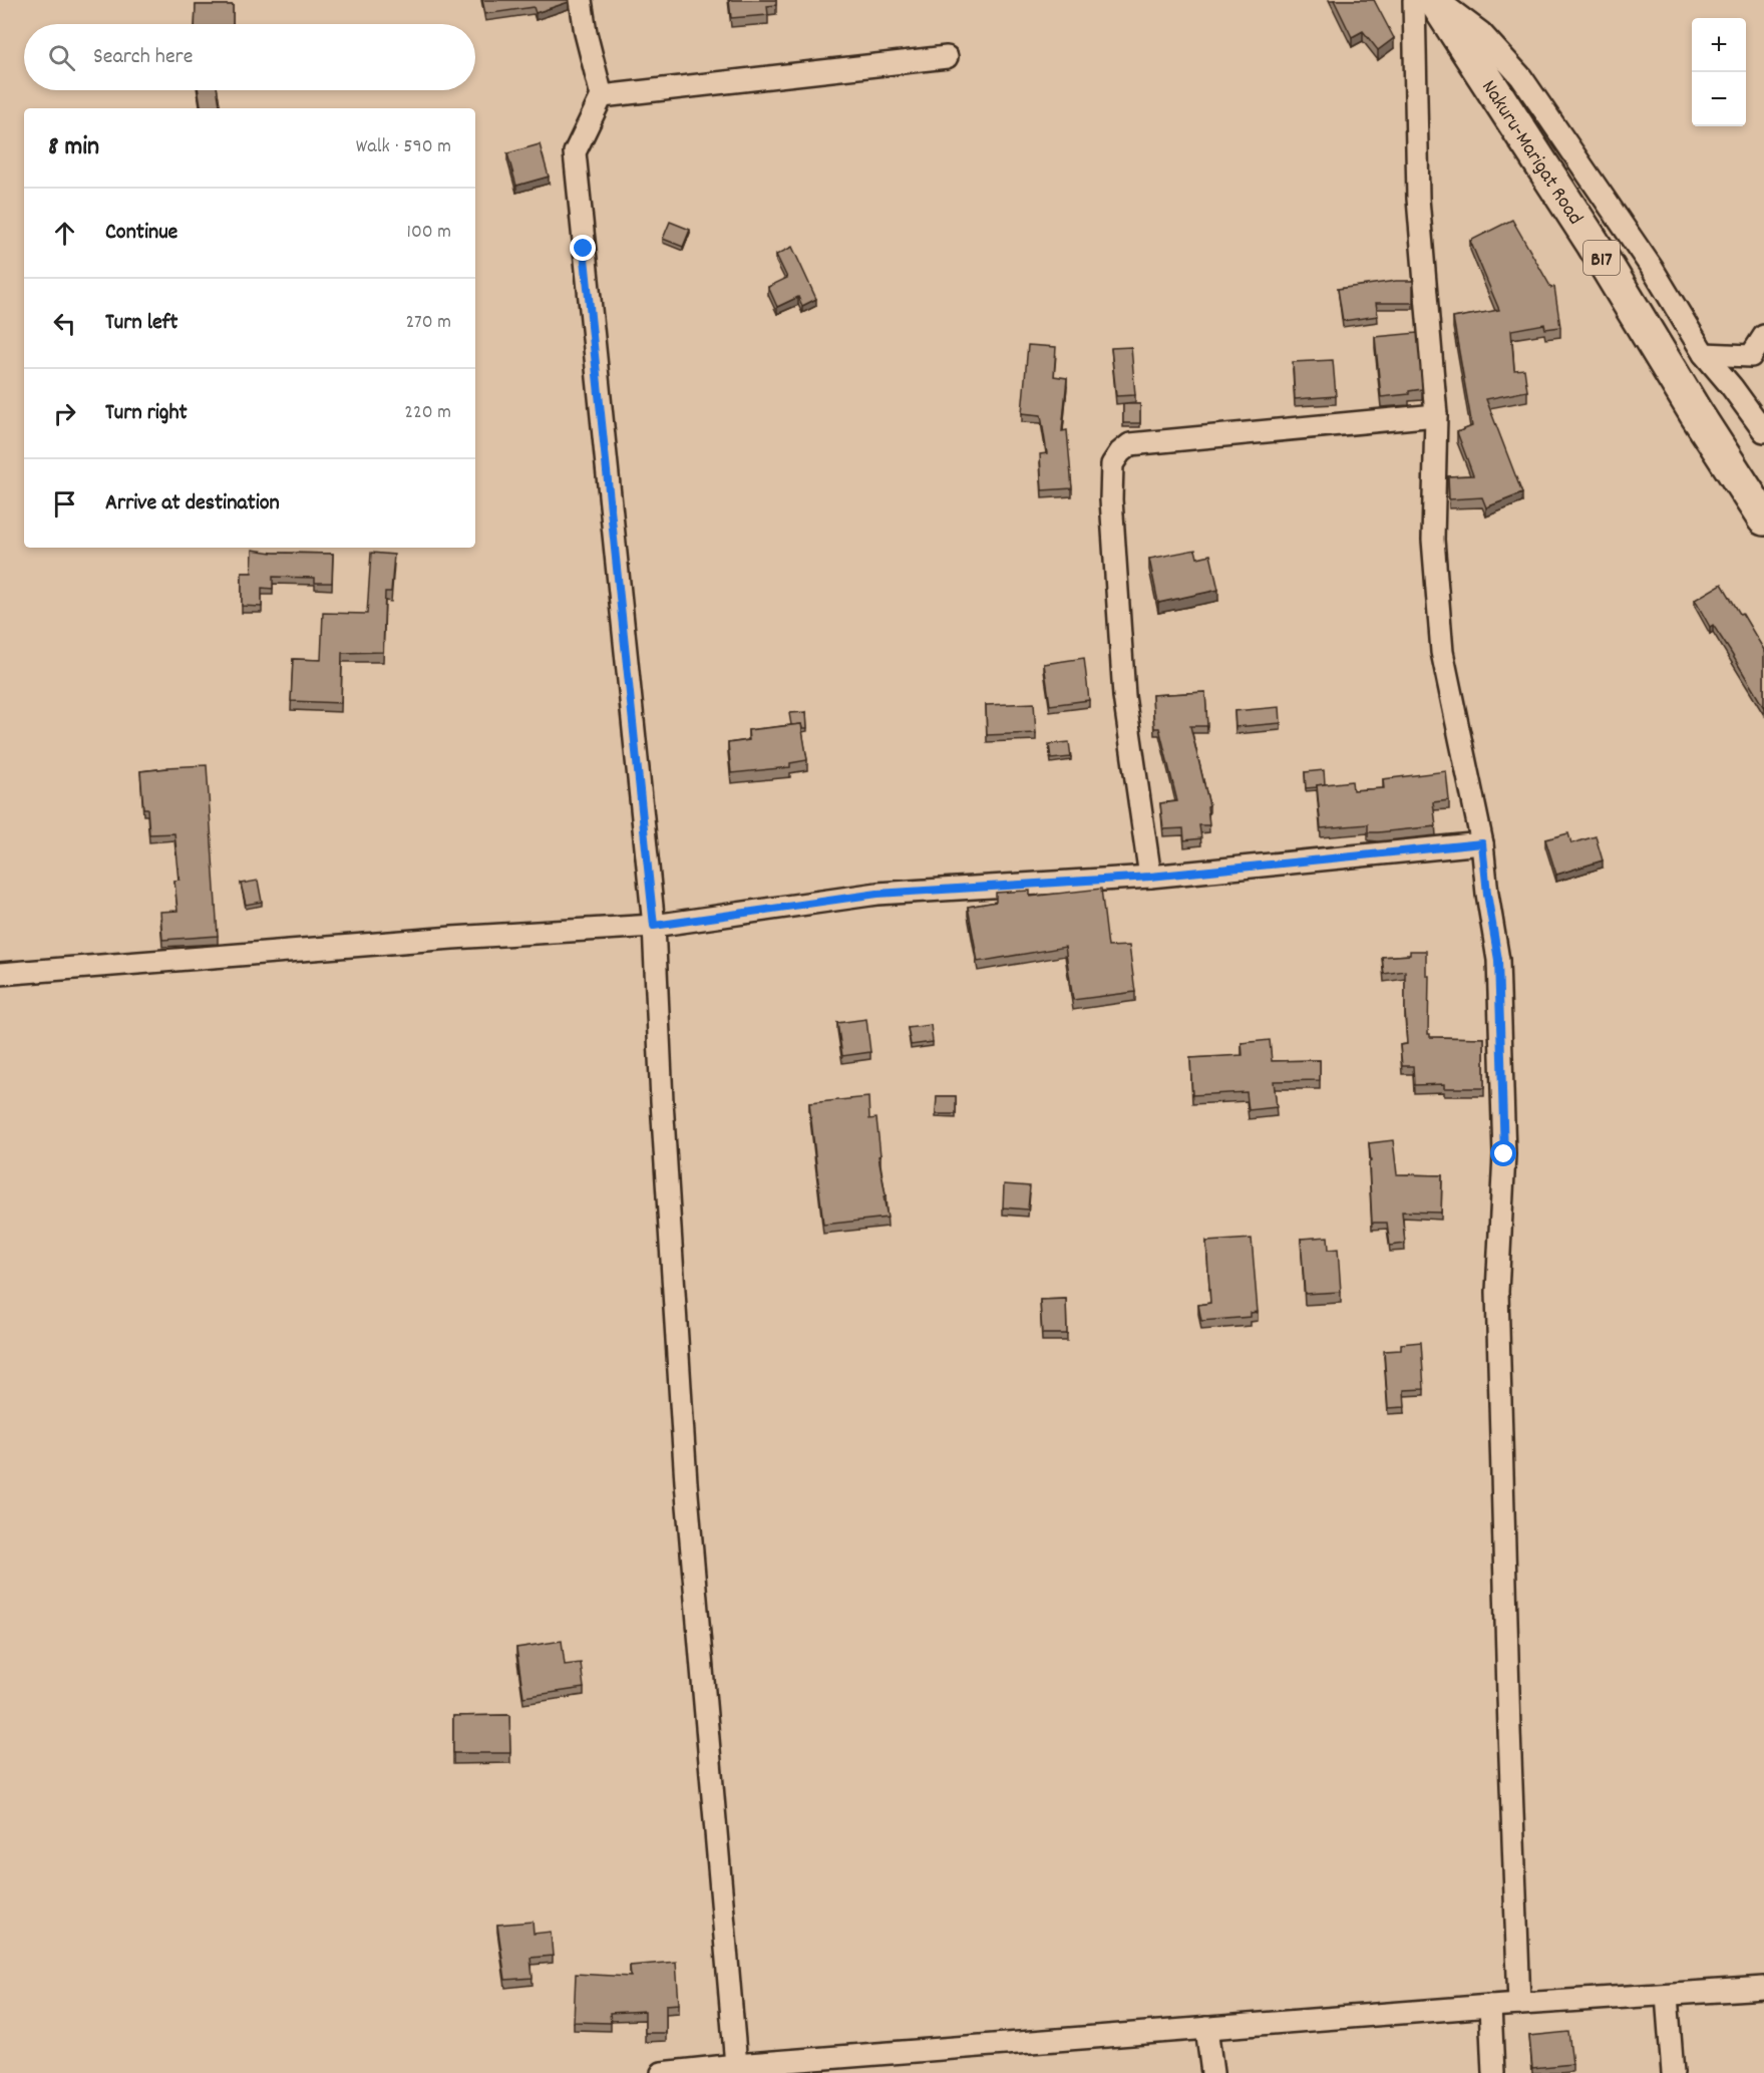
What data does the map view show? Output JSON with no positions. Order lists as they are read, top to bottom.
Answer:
{
  "streets": {
    "main road": ["Nakuru-Marigat Road", "B17"]
  },
  "page": {
    "map_buttons": ["+", "−"],
    "search": "Search here",
    "heading": ["8 min", "Walk · 590 m"],
    "list": [
      ["Continue", "100 m"],
      ["Turn left", "270 m"],
      ["Turn right", "220 m"],
      "Arrive at destination"
    ]
  }
}
